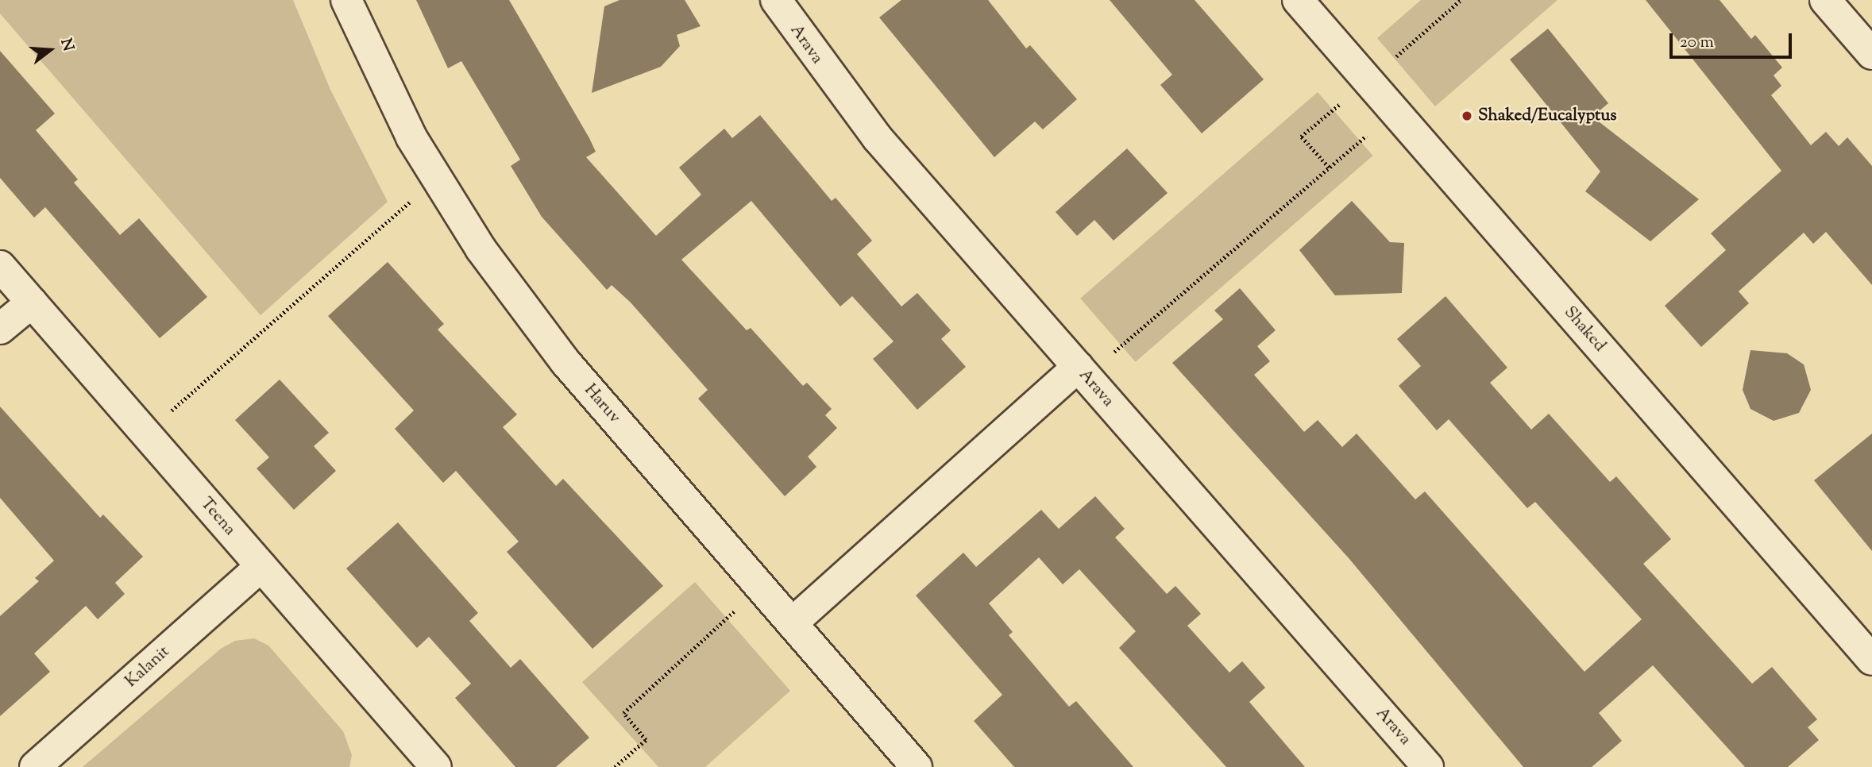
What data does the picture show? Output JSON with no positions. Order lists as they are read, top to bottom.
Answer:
{
  "streets": {
    "street": [
      "Arava",
      "Shaked",
      "Haruv",
      "Teena",
      "Kalanit"
    ]
  },
  "crossings": [
    ["Teena", "Kalanit"]
  ],
  "places": ["Shaked/Eucalyptus"],
  "scale_bar": "20 m",
  "north": "right"
}
